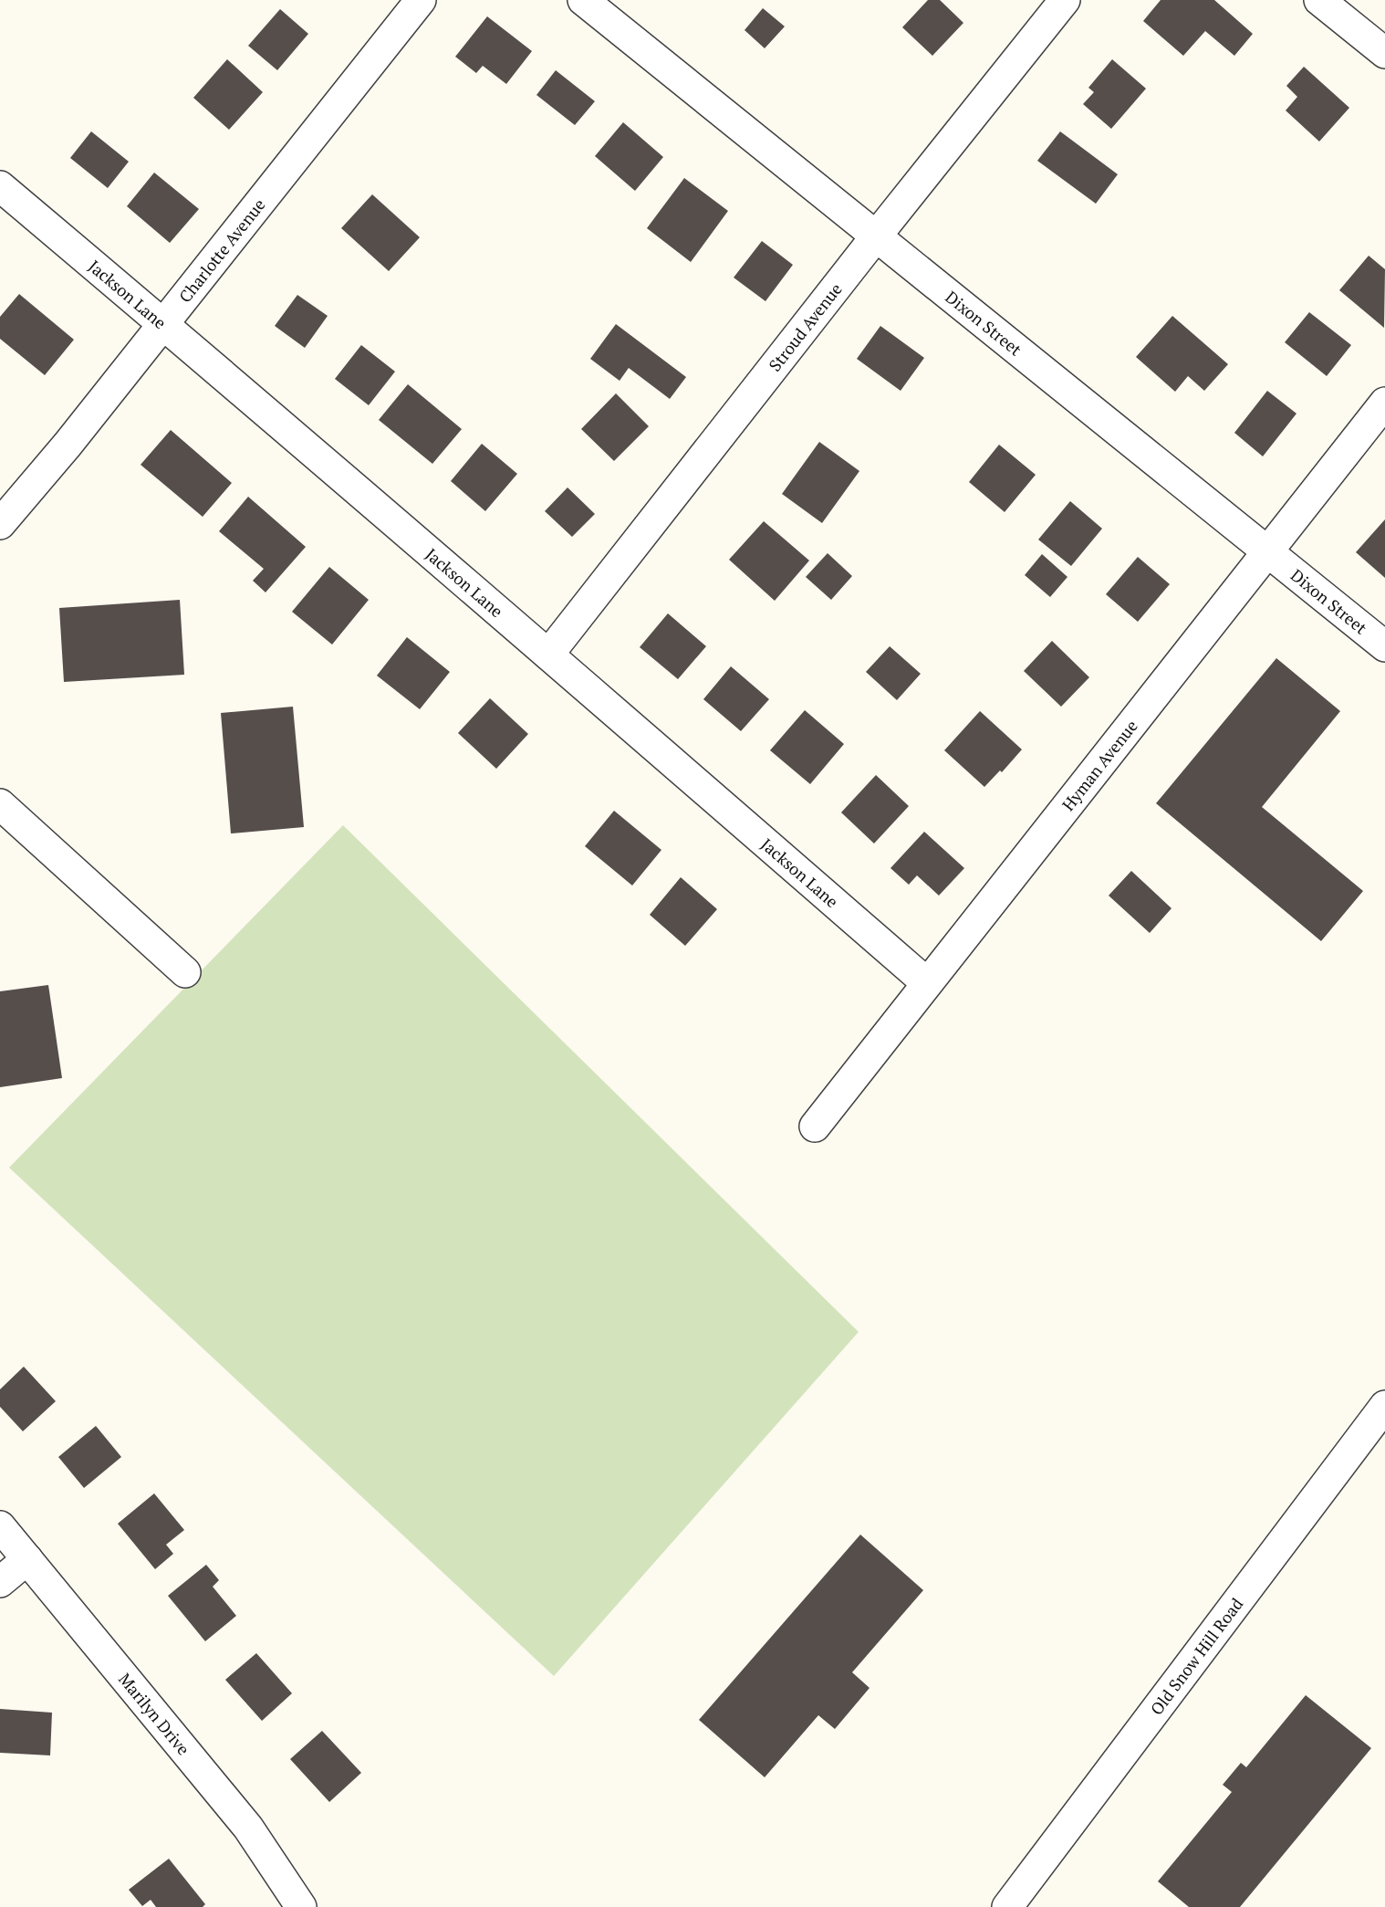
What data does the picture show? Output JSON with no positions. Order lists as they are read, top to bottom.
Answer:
{
  "streets": {
    "street": [
      "Charlotte Avenue",
      "Jackson Lane",
      "Dixon Street",
      "Stroud Avenue",
      "Hyman Avenue",
      "Old Snow Hill Road",
      "Marilyn Drive"
    ]
  },
  "crossings": [
    ["Charlotte Avenue", "Jackson Lane"],
    ["Jackson Lane", "Stroud Avenue"],
    ["Jackson Lane", "Hyman Avenue"],
    ["Dixon Street", "Stroud Avenue"],
    ["Dixon Street", "Hyman Avenue"]
  ]
}
